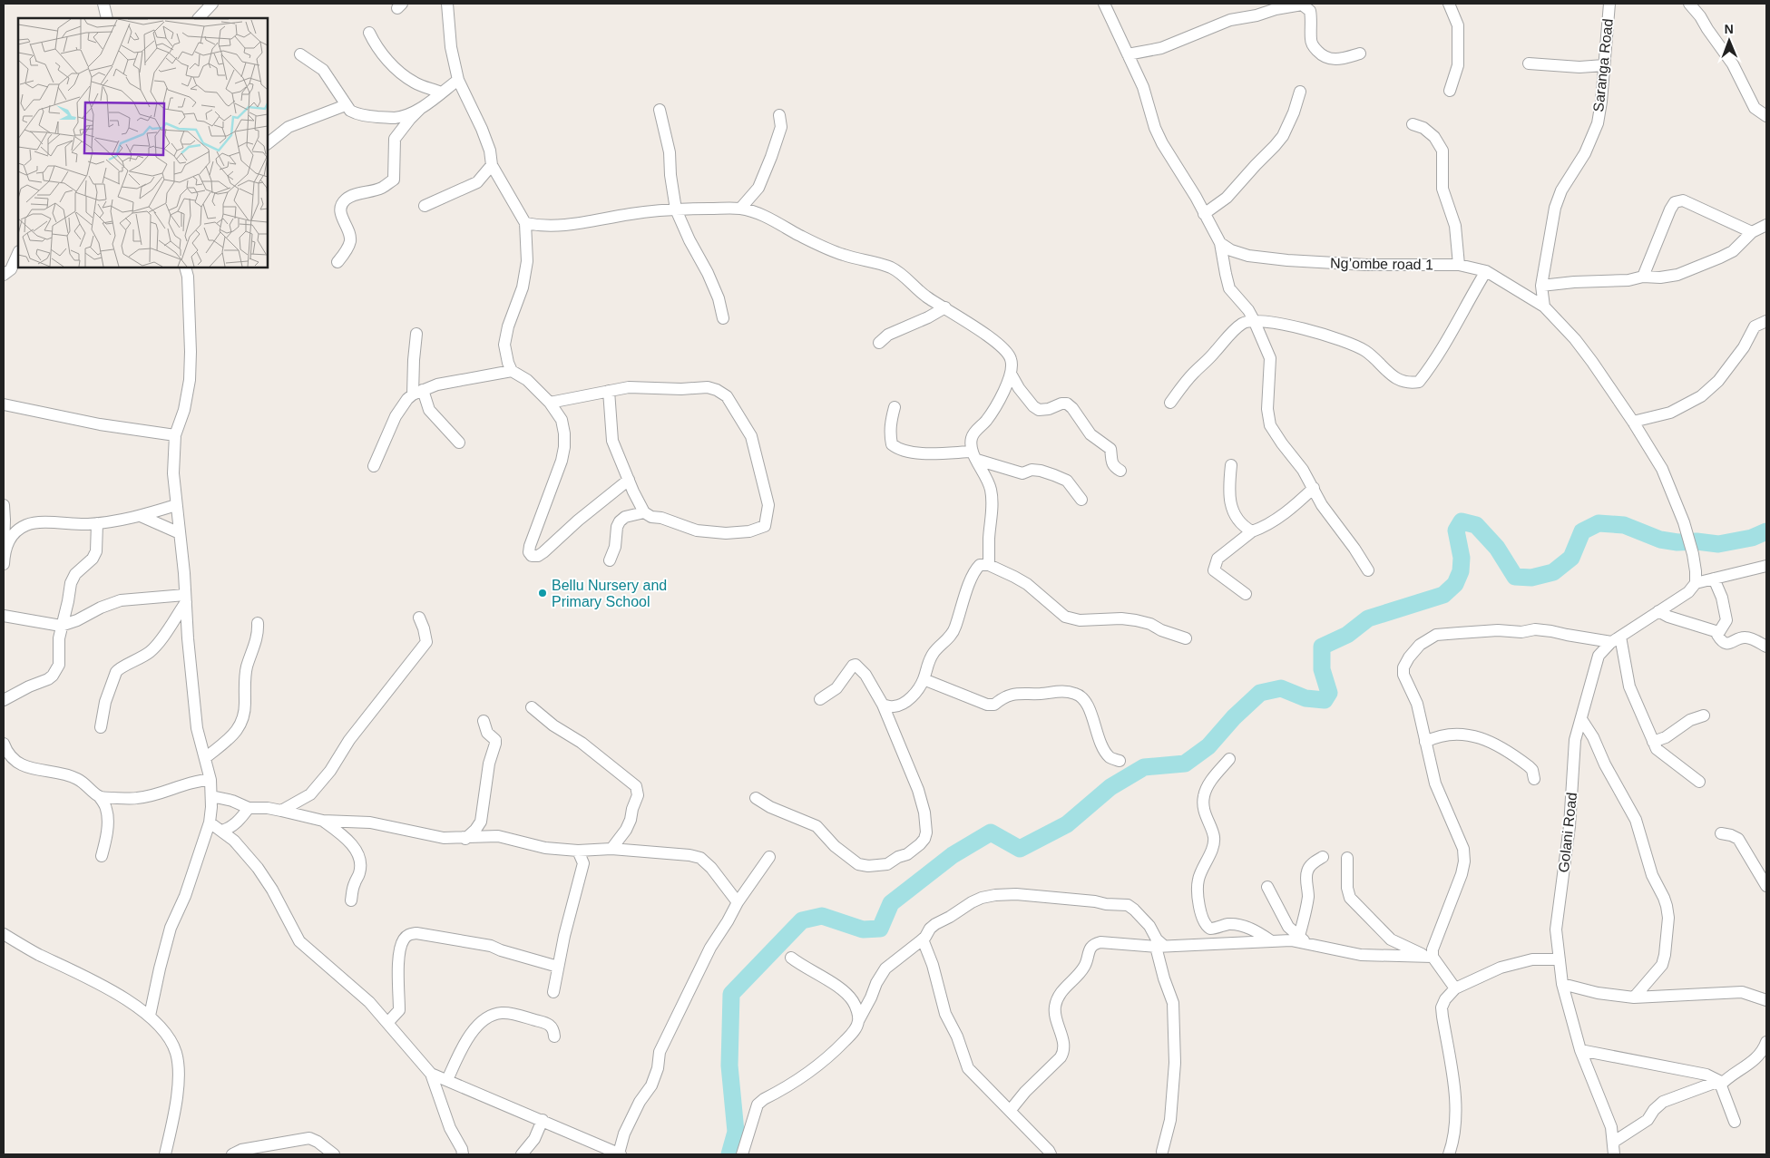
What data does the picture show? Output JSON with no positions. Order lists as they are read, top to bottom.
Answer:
{
  "streets": {
    "street": ["Saranga Road", "Ng’ombe road 1", "Golani Road"]
  },
  "crossings": [
    ["Saranga Road", "Ng’ombe road 1"],
    ["Ng’ombe road 1", "Golani Road"]
  ],
  "places": ["Bellu Nursery and Primary School"],
  "north": "top"
}
